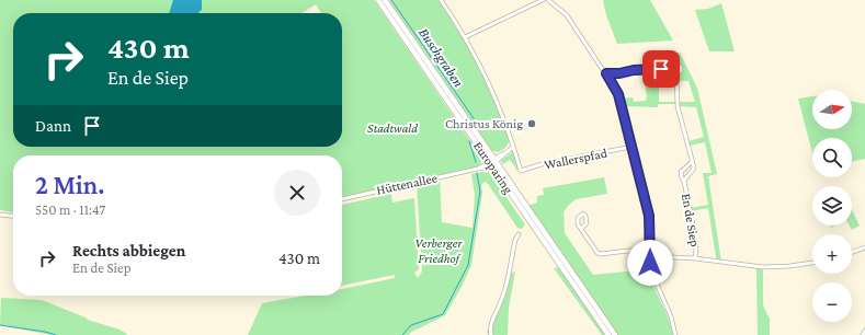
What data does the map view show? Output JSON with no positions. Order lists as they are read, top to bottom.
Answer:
{
  "streets": {
    "main road": ["Europaring"],
    "street": ["Wallerspfad", "Hüttenallee", "En de Siep"]
  },
  "crossings": [
    ["Europaring", "Hüttenallee"]
  ],
  "water": ["Buschgraben"],
  "parks": ["Stadtwald", "Verberger Friedhof"],
  "places": ["Christus König"],
  "north": "right",
  "page": {
    "turn": ["430 m", "En de Siep"],
    "map_buttons": ["+", "−"],
    "then": "Dann",
    "heading": ["2 Min.", "550 m · 11:47"],
    "list": [
      {
        "name": "Rechts abbiegen",
        "note": "En de Siep",
        "value": "430 m"
      }
    ]
  }
}
